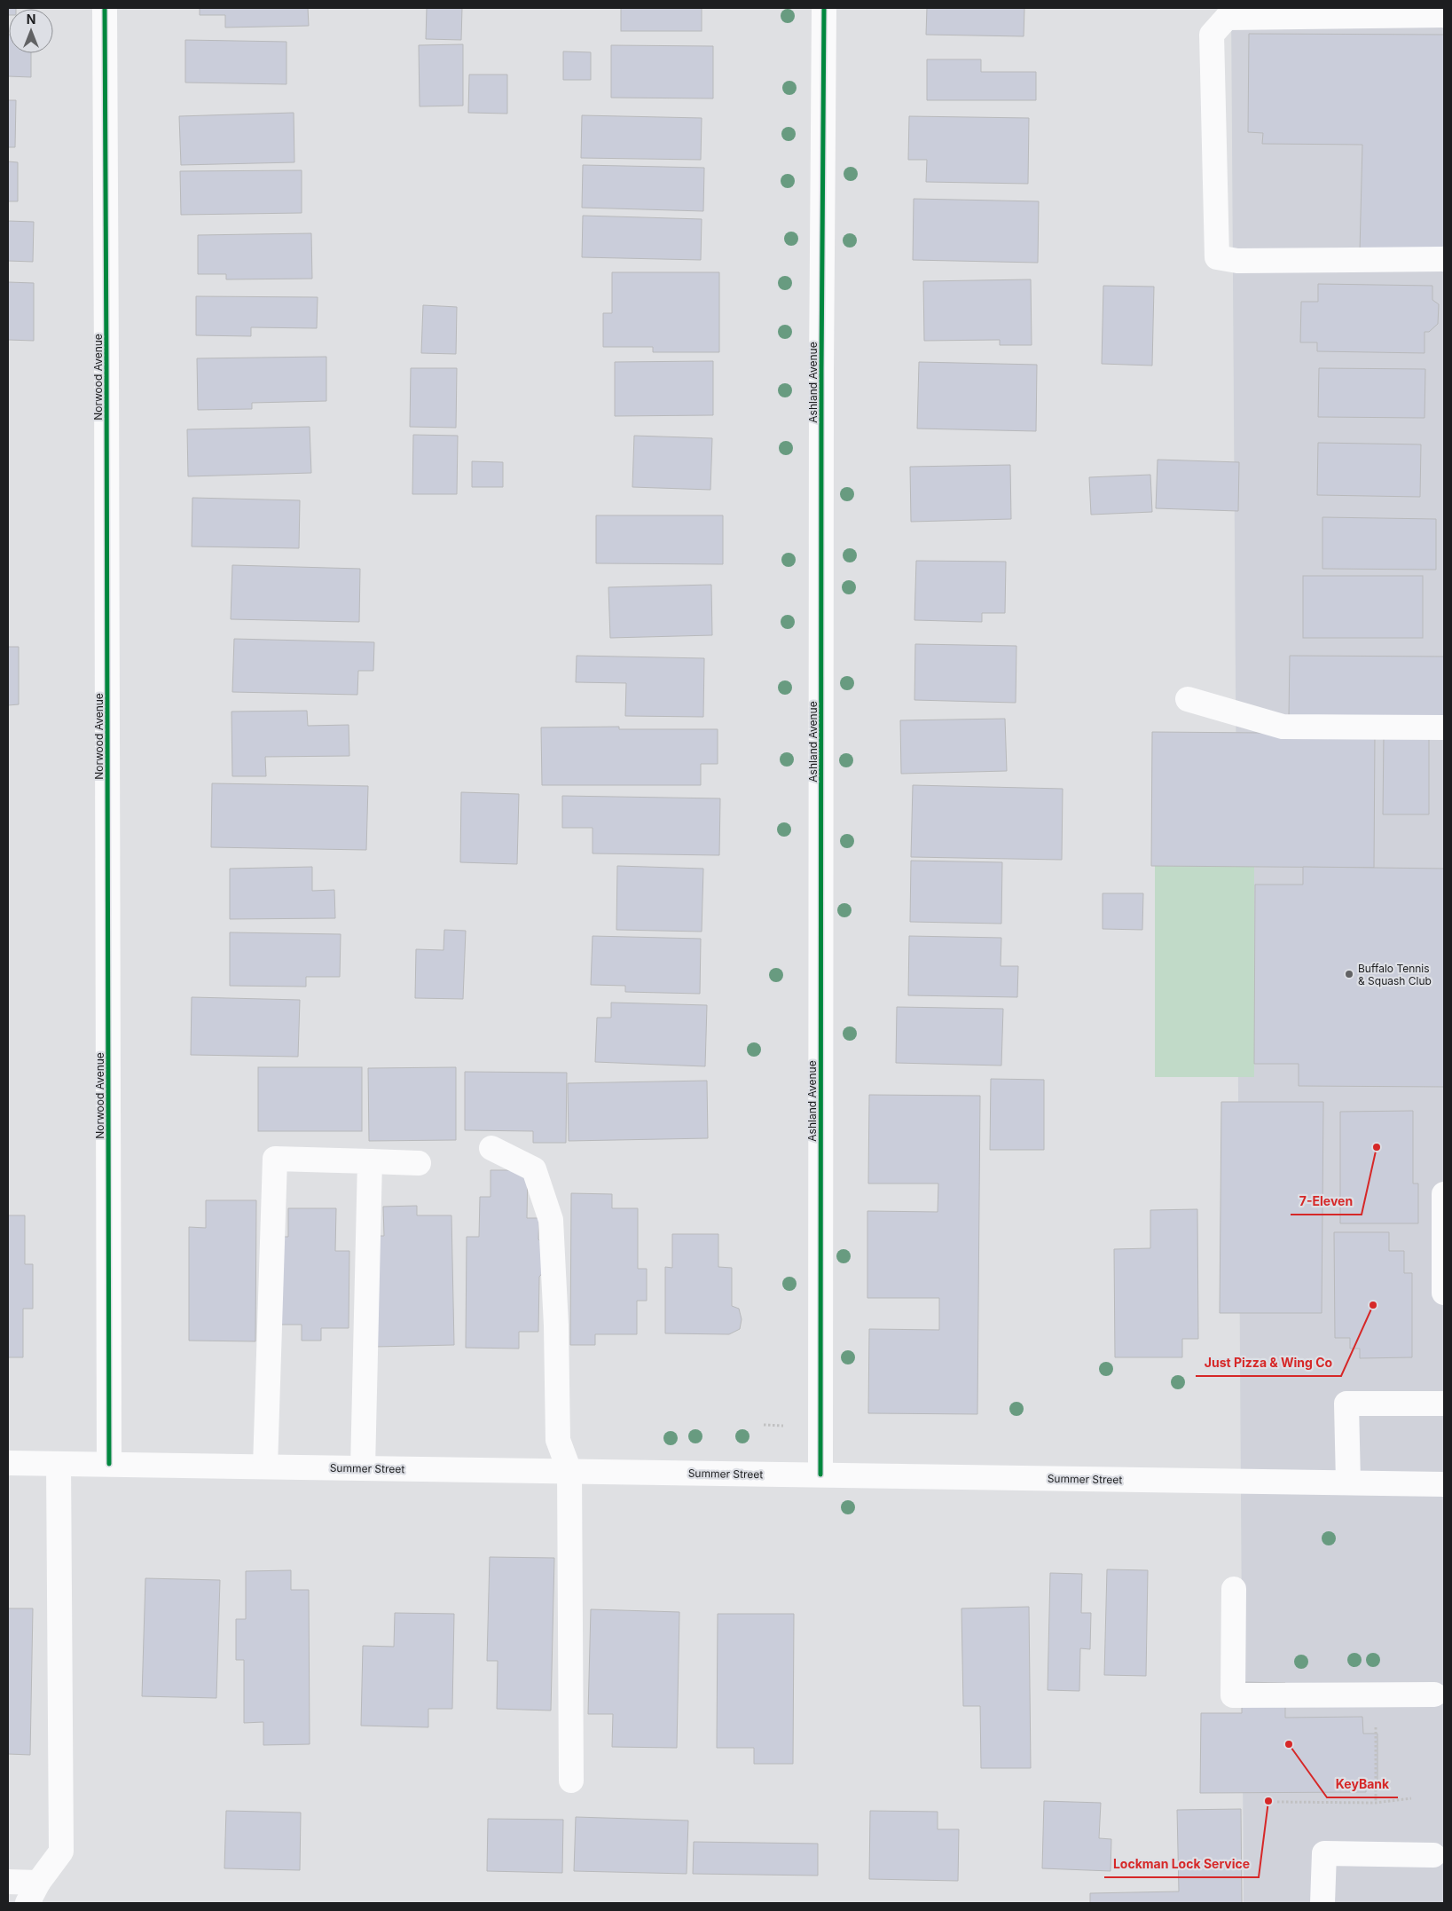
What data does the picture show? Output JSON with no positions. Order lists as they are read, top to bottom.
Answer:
{
  "streets": {
    "street": ["Norwood Avenue", "Ashland Avenue", "Summer Street"]
  },
  "crossings": [
    ["Norwood Avenue", "Summer Street"],
    ["Ashland Avenue", "Summer Street"]
  ],
  "places": [
    "Buffalo Tennis & Squash Club",
    "7-Eleven",
    "Just Pizza & Wing Co",
    "KeyBank",
    "Lockman Lock Service"
  ],
  "north": "top"
}
